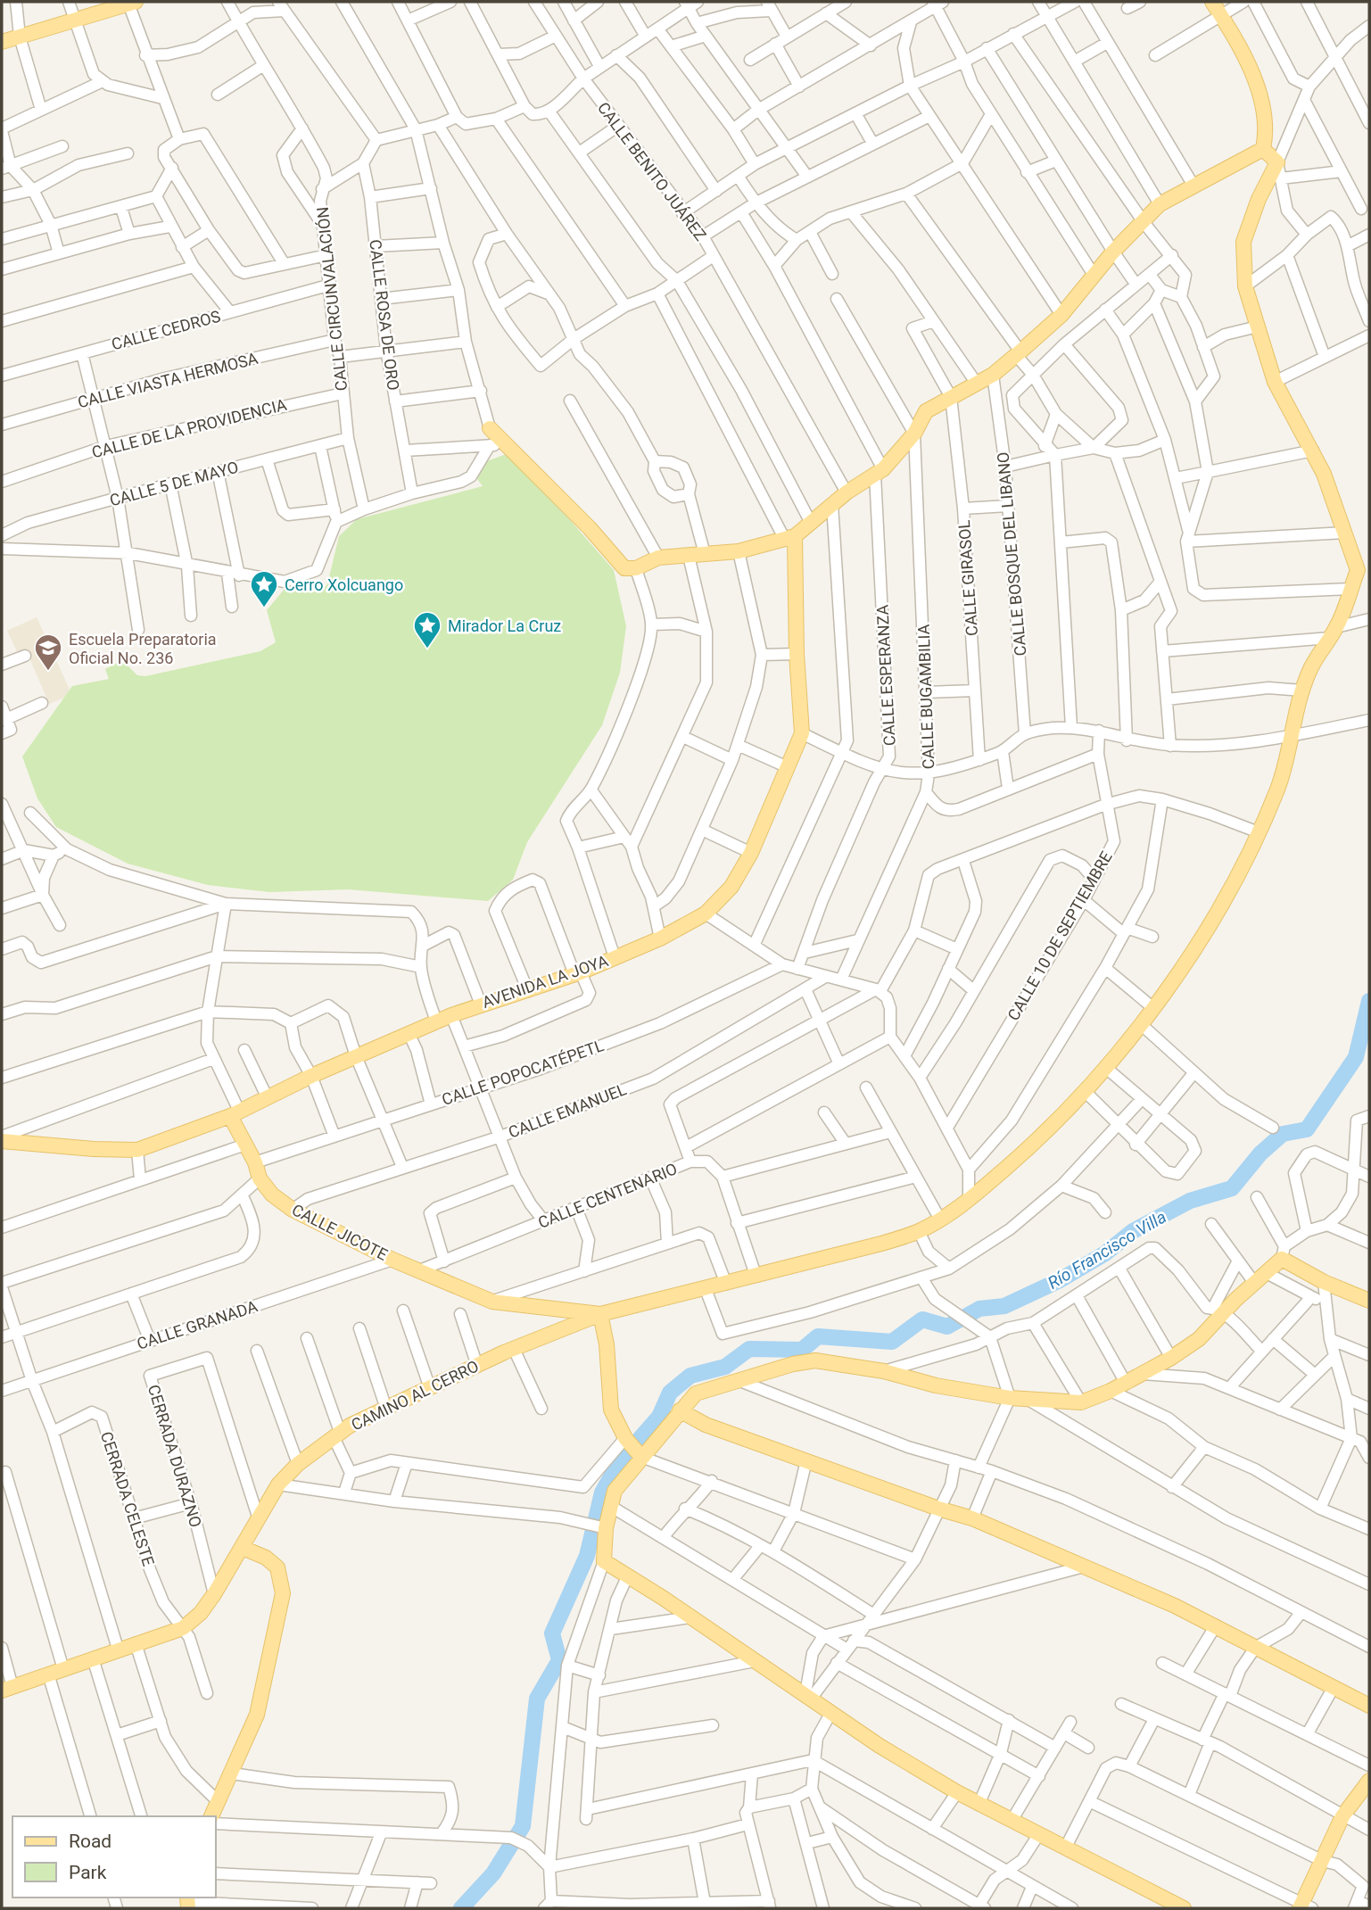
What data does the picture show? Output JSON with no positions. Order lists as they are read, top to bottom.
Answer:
{
  "streets": {
    "main road": ["AVENIDA LA JOYA", "CALLE JICOTE", "CAMINO AL CERRO"],
    "street": [
      "CALLE BENITO JUÁREZ",
      "CALLE CIRCUNVALACIÓN",
      "CALLE ROSA DE ORO",
      "CALLE CEDROS",
      "CALLE VIASTA HERMOSA",
      "CALLE DE LA PROVIDENCIA",
      "CALLE 5 DE MAYO",
      "CALLE BOSQUE DEL LIBANO",
      "CALLE GIRASOL",
      "CALLE ESPERANZA",
      "CALLE BUGAMBILIA",
      "CALLE 10 DE SEPTIEMBRE",
      "CALLE POPOCATÉPETL",
      "CALLE EMANUEL",
      "CALLE CENTENARIO",
      "CALLE GRANADA",
      "CERRADA DURAZNO",
      "CERRADA CELESTE"
    ]
  },
  "crossings": [
    ["CALLE CIRCUNVALACIÓN", "CALLE CEDROS"],
    ["CALLE CIRCUNVALACIÓN", "CALLE VIASTA HERMOSA"],
    ["CALLE CIRCUNVALACIÓN", "CALLE DE LA PROVIDENCIA"],
    ["CALLE CIRCUNVALACIÓN", "CALLE 5 DE MAYO"],
    ["AVENIDA LA JOYA", "CALLE JICOTE"],
    ["CALLE POPOCATÉPETL", "CALLE JICOTE"],
    ["CALLE EMANUEL", "CALLE JICOTE"],
    ["CALLE CENTENARIO", "CALLE JICOTE"],
    ["CALLE JICOTE", "CALLE GRANADA"],
    ["CALLE JICOTE", "CAMINO AL CERRO"],
    ["CAMINO AL CERRO", "CERRADA DURAZNO"],
    ["CAMINO AL CERRO", "CERRADA CELESTE"]
  ],
  "water": ["Río Francisco Villa"],
  "places": {
    "place": ["Cerro Xolcuango", "Mirador La Cruz"],
    "school or university": ["Escuela Preparatoria Oficial No. 236"]
  },
  "legend": ["Road", "Park"]
}
